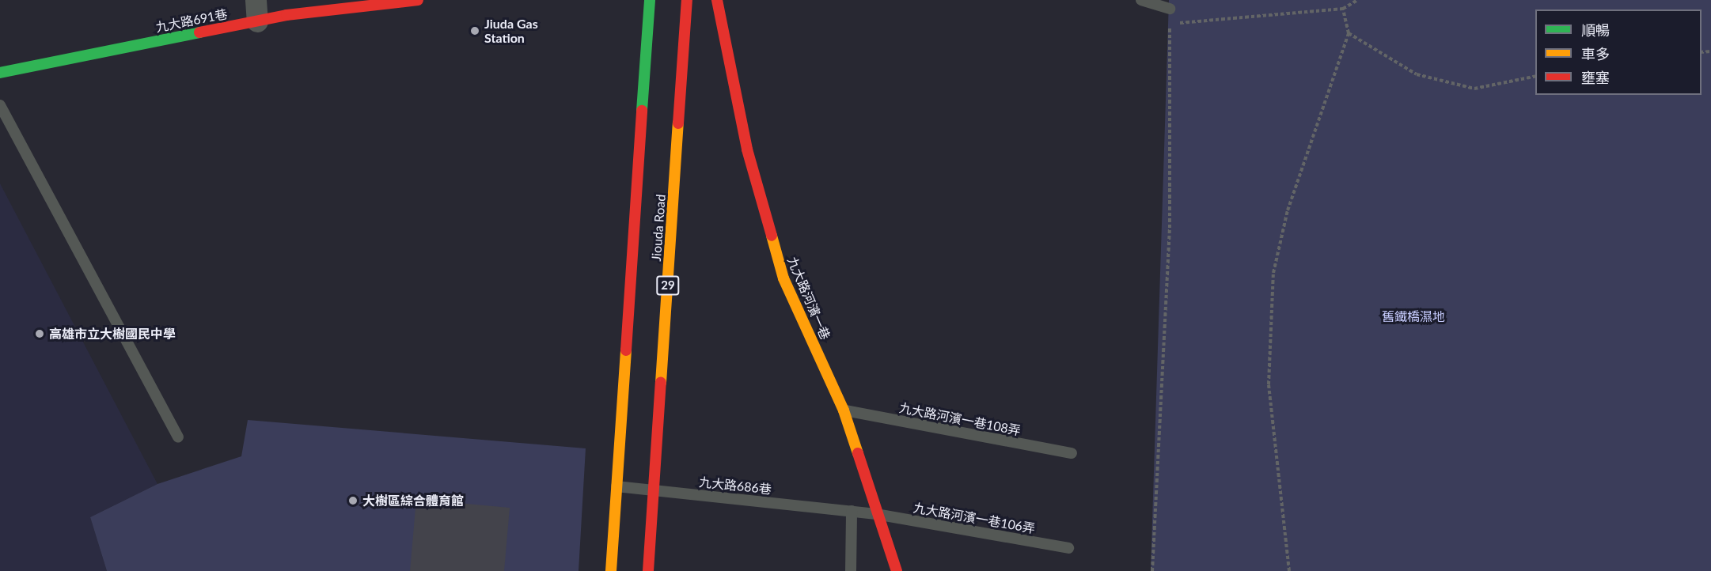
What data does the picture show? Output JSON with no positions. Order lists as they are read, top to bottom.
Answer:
{
  "streets": {
    "main road": [
      "九大路691巷",
      "Jiouda Road",
      "29",
      "九大路河濱一巷"
    ],
    "lane": ["九大路河濱一巷108弄", "九大路686巷", "九大路河濱一巷106弄"]
  },
  "crossings": [
    ["Jiouda Road", "九大路686巷"],
    ["九大路河濱一巷", "九大路河濱一巷108弄"],
    ["九大路河濱一巷", "九大路686巷"],
    ["九大路河濱一巷", "九大路河濱一巷106弄"],
    ["九大路686巷", "九大路河濱一巷106弄"]
  ],
  "parks": ["舊鐵橋濕地"],
  "places": ["Jiuda Gas Station", "高雄市立大樹國民中學", "大樹區綜合體育館"],
  "legend": ["順暢", "車多", "壅塞"]
}
